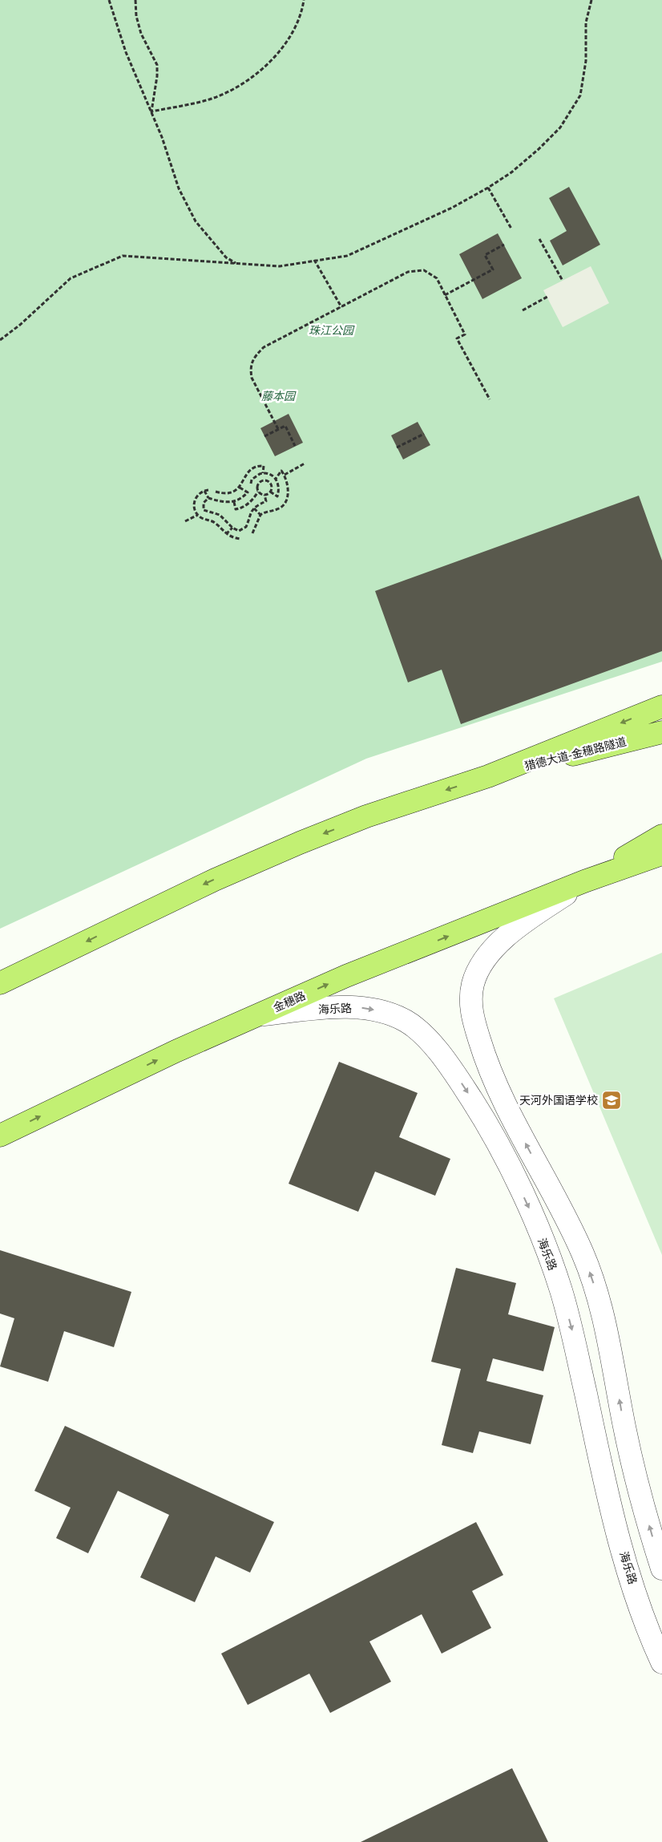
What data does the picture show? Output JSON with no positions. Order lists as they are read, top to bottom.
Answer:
{
  "streets": {
    "main road": ["猎德大道-金穗路隧道", "金穗路"],
    "street": ["海乐路"]
  },
  "crossings": [
    ["金穗路", "海乐路"]
  ],
  "one_way": ["海乐路"],
  "parks": ["珠江公园", "藤本园"],
  "places": {
    "school or university": ["天河外国语学校"]
  }
}
